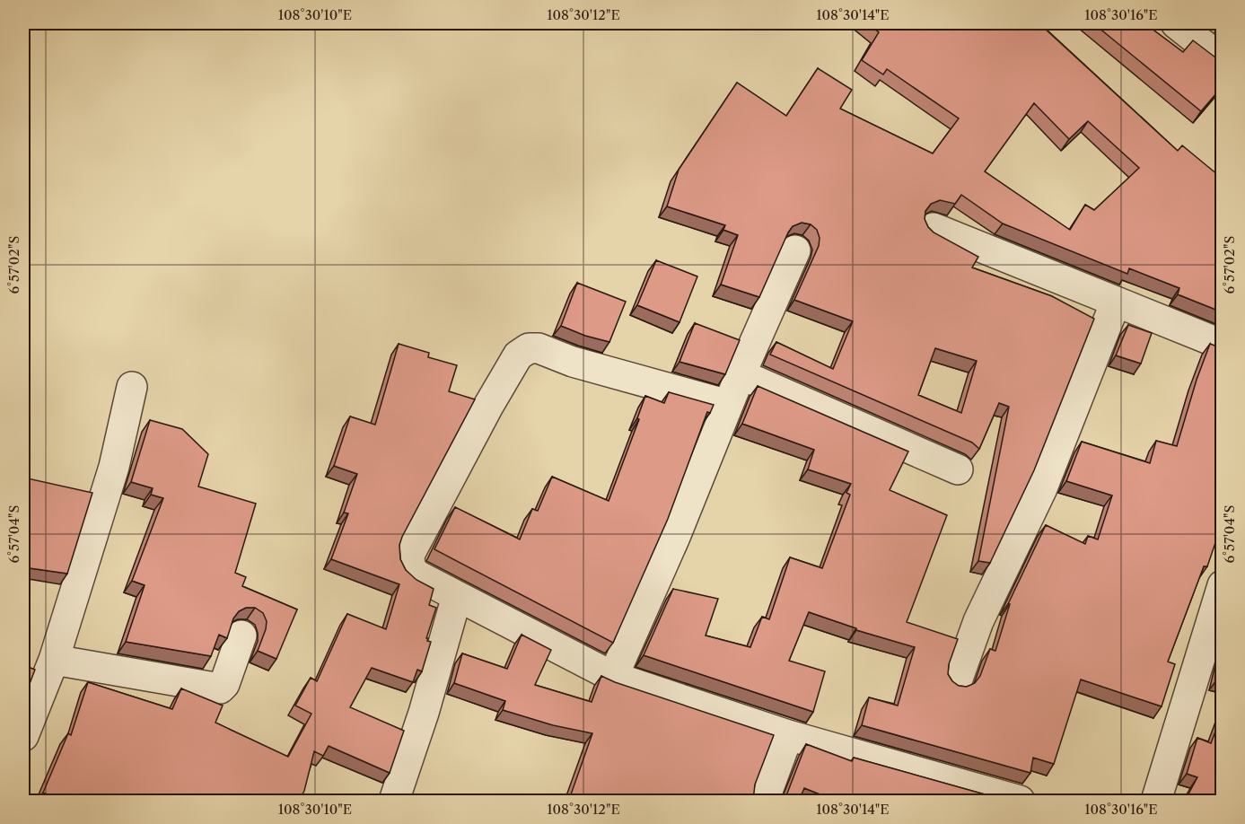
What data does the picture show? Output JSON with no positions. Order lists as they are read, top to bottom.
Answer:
{
  "coordinates": [
    "108°30'10\"E",
    "108°30'12\"E",
    "108°30'14\"E",
    "108°30'16\"E",
    "6°57'02\"S",
    "6°57'04\"S"
  ]
}
